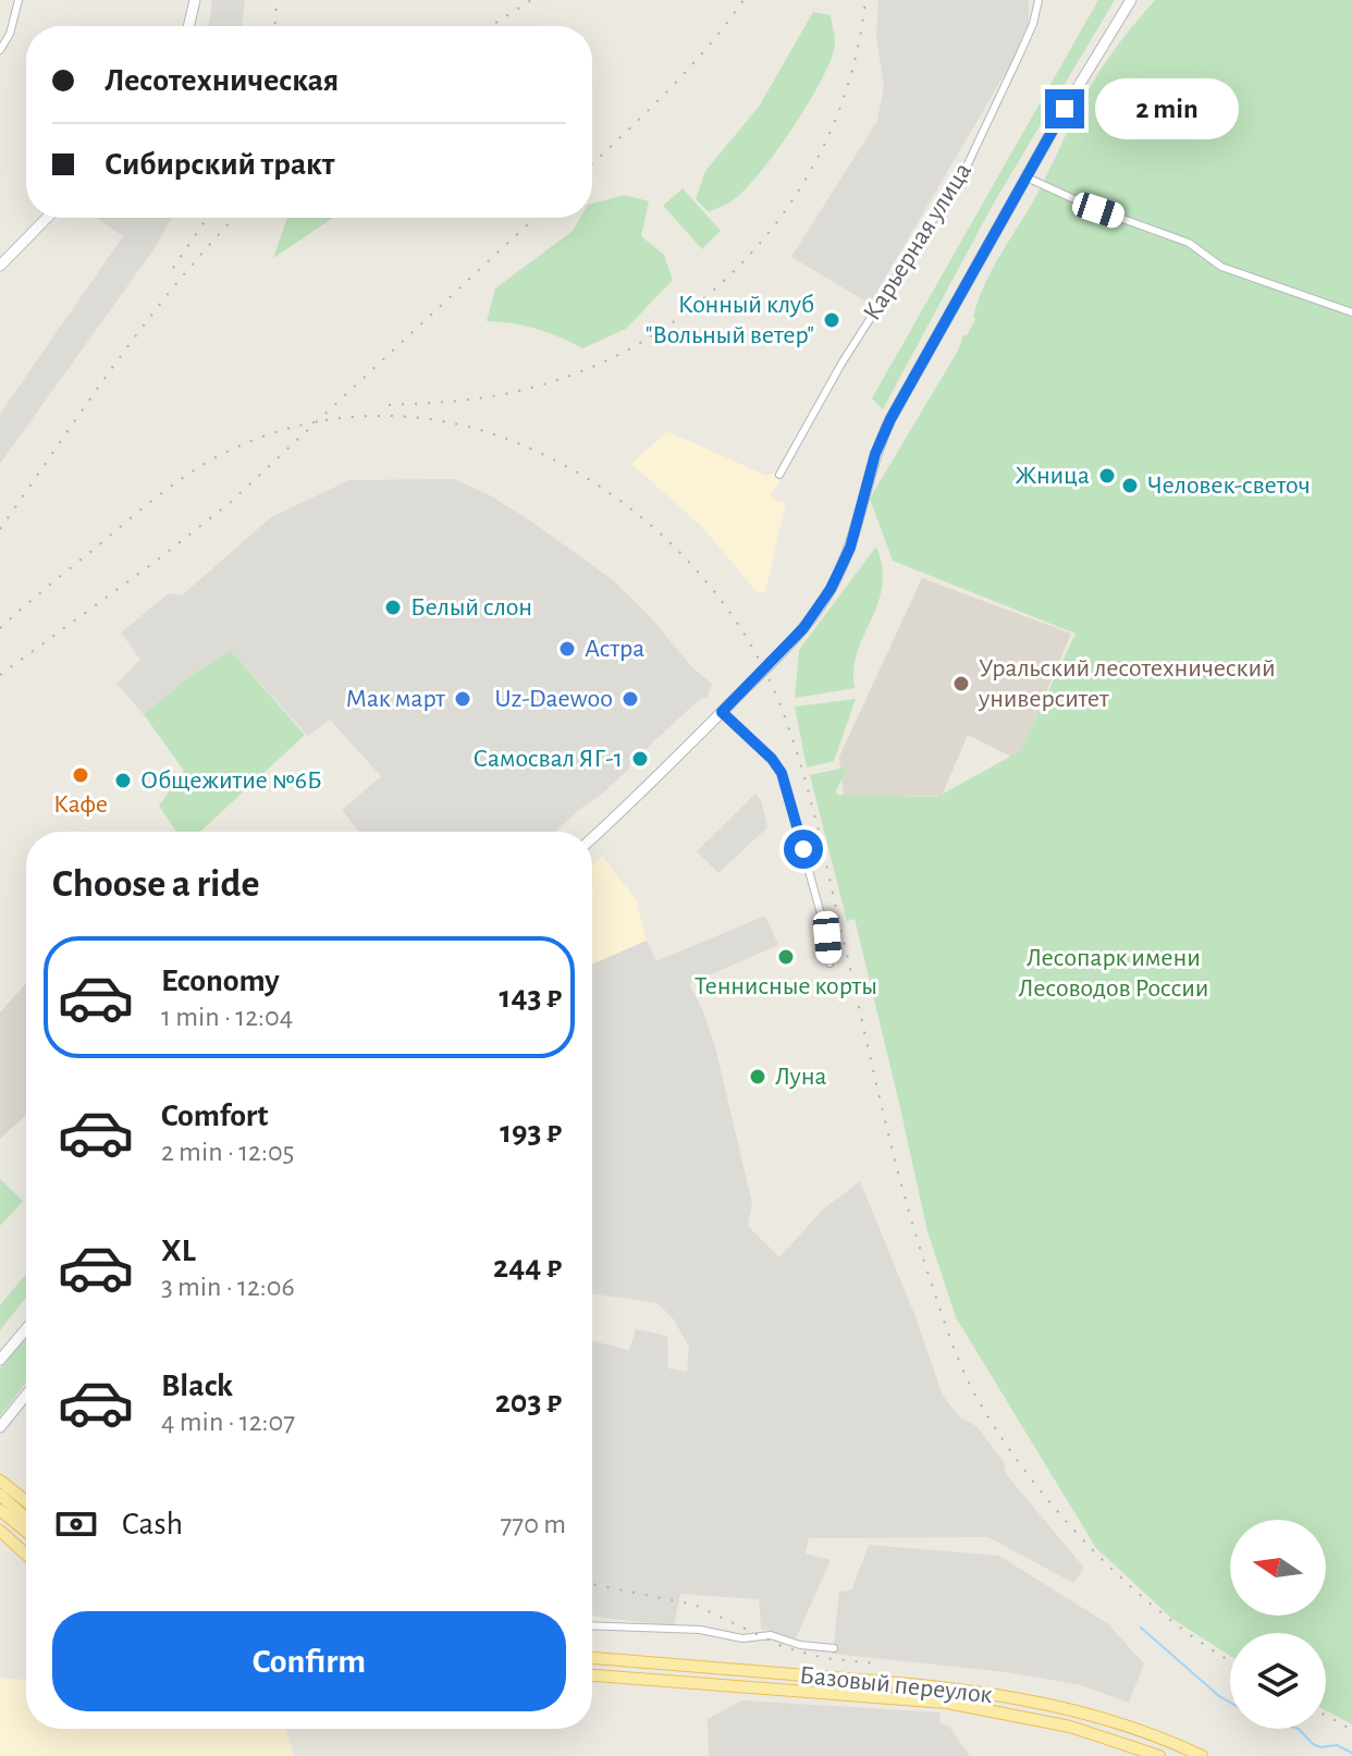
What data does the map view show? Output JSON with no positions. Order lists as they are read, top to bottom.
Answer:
{
  "streets": {
    "main road": ["Базовый переулок"],
    "street": ["Карьерная улица"]
  },
  "parks": ["Лесопарк имени Лесоводов России"],
  "places": [
    "Конный клуб \"Вольный ветер\"",
    "Жница",
    "Человек-светоч",
    "Белый слон",
    "Астра",
    "Уральский лесотехнический университет",
    "Мак март",
    "Uz-Daewoo",
    "Самосвал ЯГ-1",
    "Кафе",
    "Общежитие №6Б",
    "Теннисные корты",
    "Луна"
  ],
  "north": "left",
  "page": {
    "banner": ["Лесотехническая", "Сибирский тракт"],
    "bubble": "2 min",
    "heading": "Choose a ride",
    "list": [
      {
        "name": "Economy",
        "note": "1 min · 12:04",
        "value": "143 ₽"
      },
      {
        "name": "Comfort",
        "note": "2 min · 12:05",
        "value": "193 ₽"
      },
      {
        "name": "XL",
        "note": "3 min · 12:06",
        "value": "244 ₽"
      },
      {
        "name": "Black",
        "note": "4 min · 12:07",
        "value": "203 ₽"
      }
    ],
    "pay": ["Cash", "770 m"],
    "buttons": "Confirm"
  }
}
